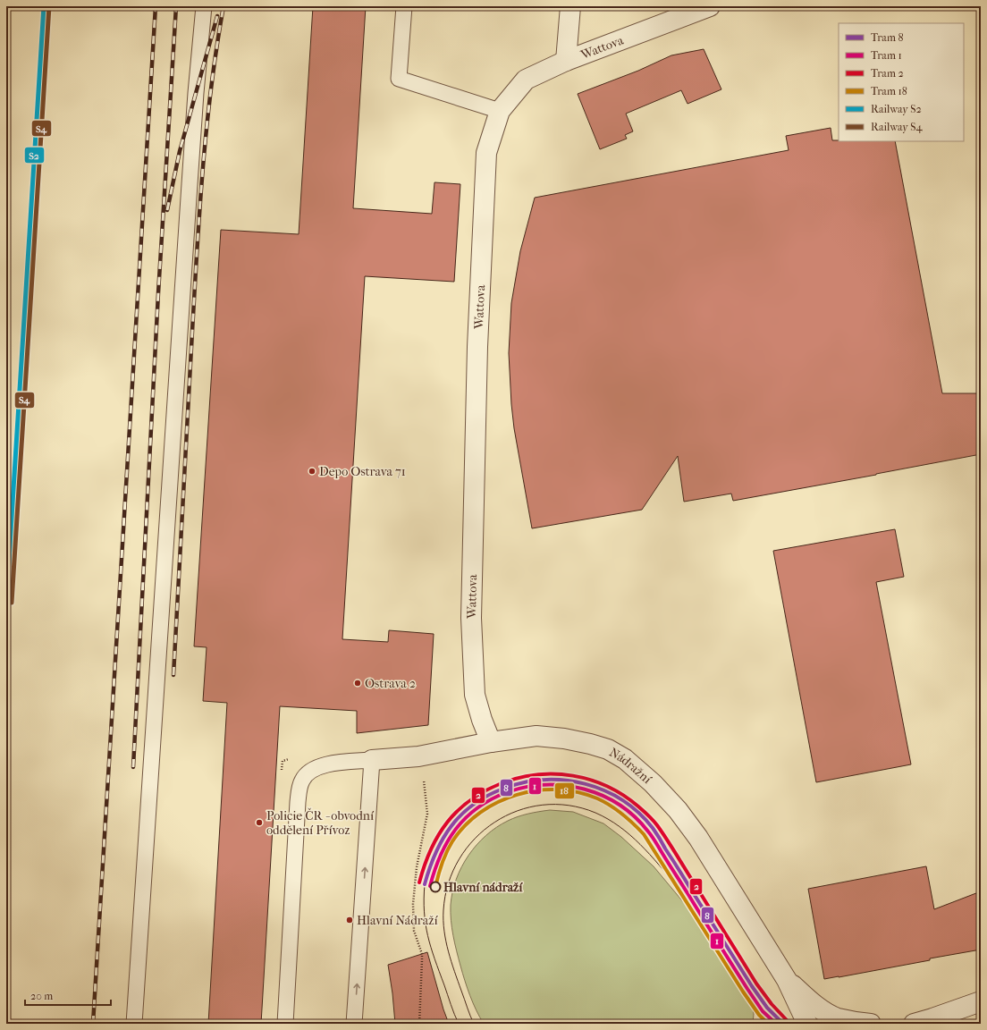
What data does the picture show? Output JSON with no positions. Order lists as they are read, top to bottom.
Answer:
{
  "streets": {
    "street": ["Wattova", "Nádražní"]
  },
  "crossings": [
    ["Wattova", "Nádražní"]
  ],
  "places": [
    "Depo Ostrava 71",
    "Ostrava 2",
    "Policie ČR - obvodní oddělení Přívoz",
    "Hlavní nádraží",
    "Hlavní Nádraží"
  ],
  "lines": [
    "rail line S2",
    "rail line S4",
    "tram line 2",
    "tram line 8",
    "tram line 1",
    "tram line 18"
  ],
  "legend": [
    "Tram 8",
    "Tram 1",
    "Tram 2",
    "Tram 18",
    "Railway S2",
    "Railway S4"
  ],
  "scale_bar": "20 m"
}
